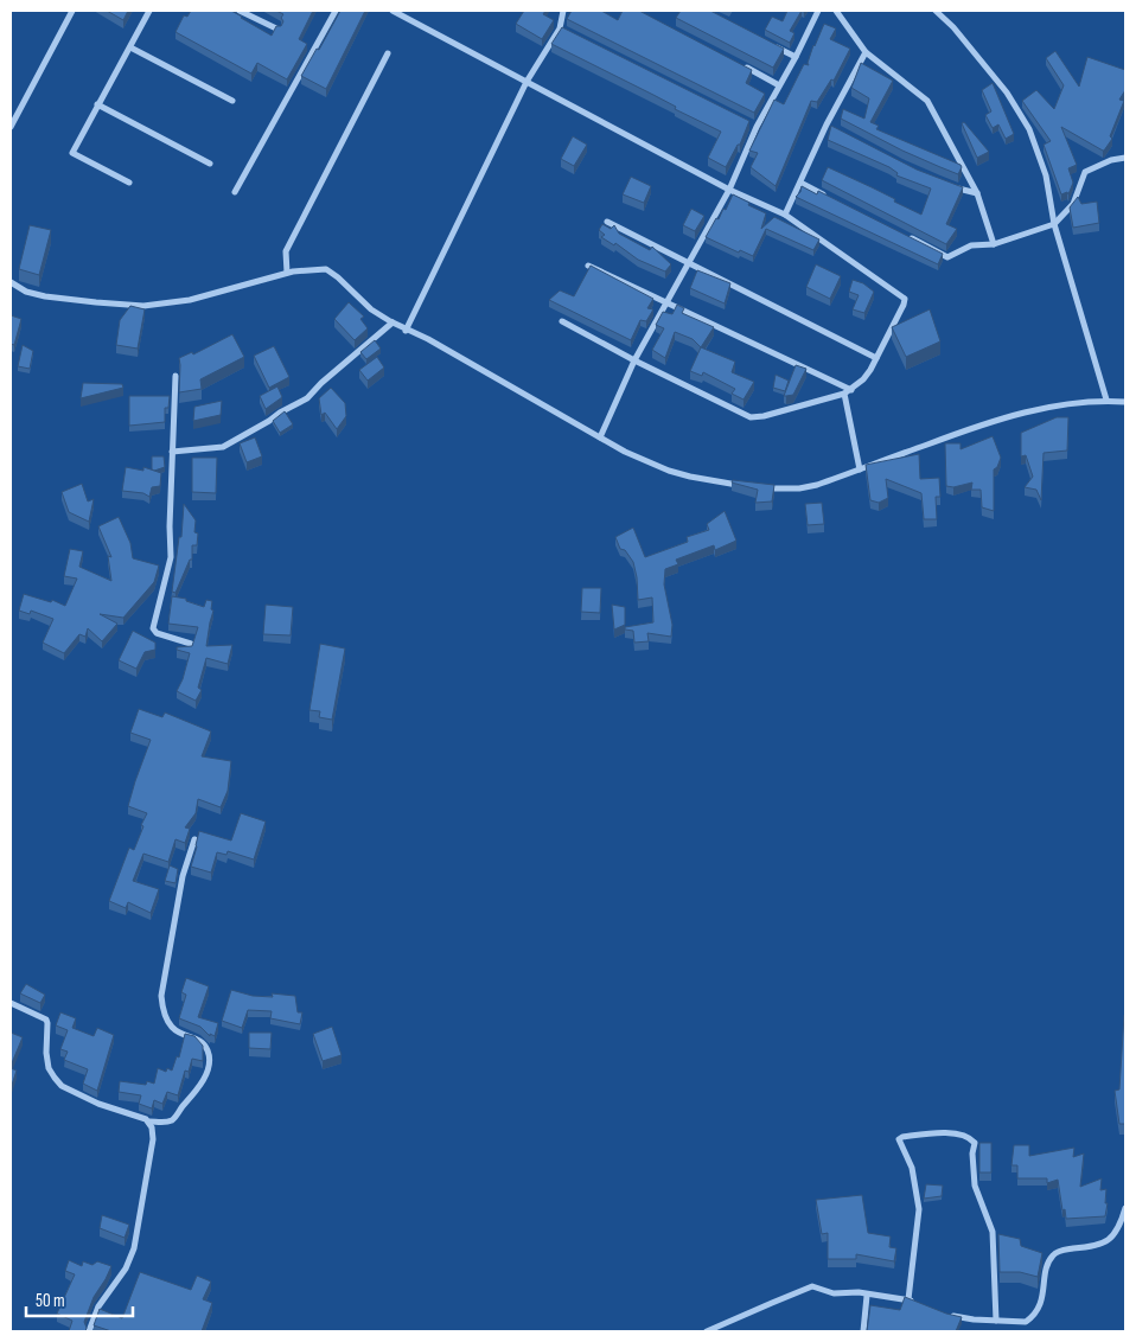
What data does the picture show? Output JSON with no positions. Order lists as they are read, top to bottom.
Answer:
{
  "scale_bar": "50 m"
}
